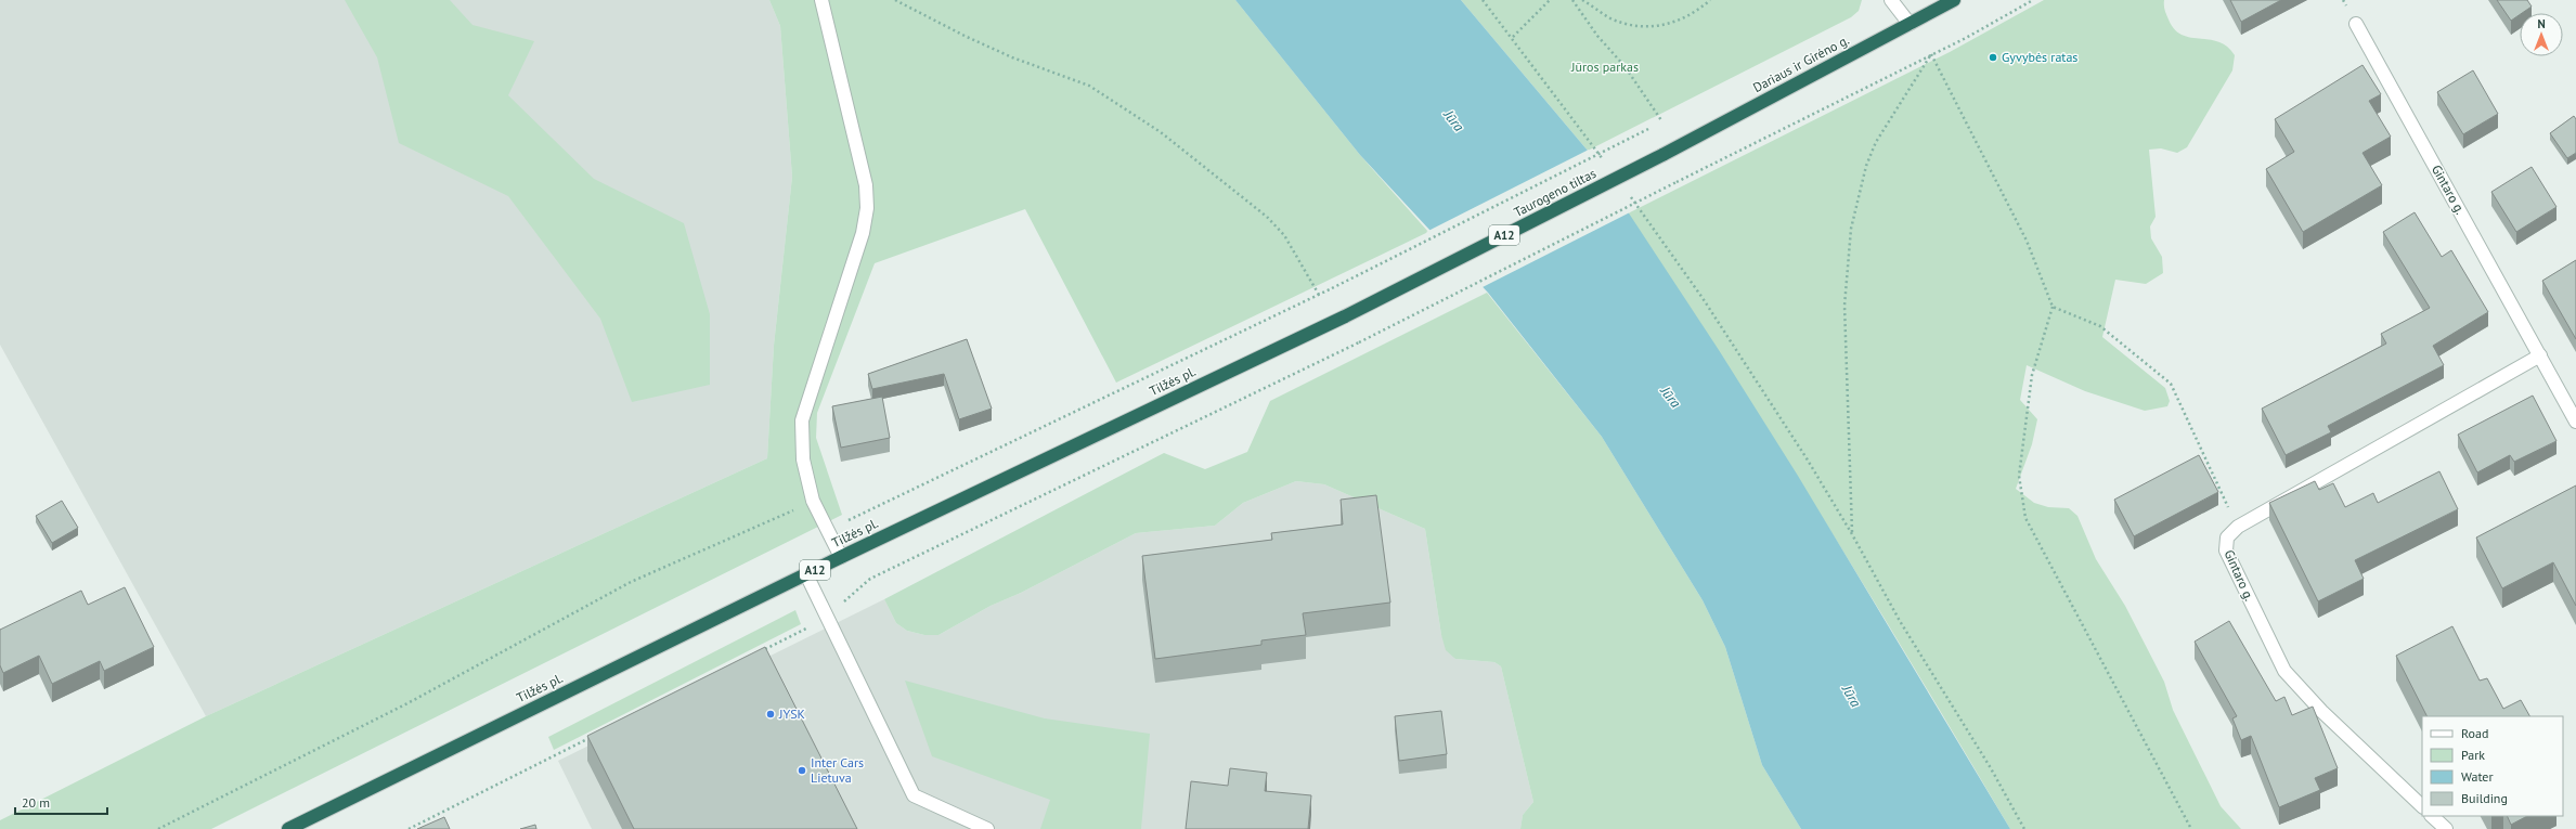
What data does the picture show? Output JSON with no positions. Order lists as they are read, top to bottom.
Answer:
{
  "streets": {
    "highway": [
      "Dariaus ir Girėno g.",
      "Taurogeno tiltas",
      "A12",
      "Tilžės pl."
    ],
    "street": ["Gintaro g."]
  },
  "crossings": [
    ["Dariaus ir Girėno g.", "Taurogeno tiltas"],
    ["Taurogeno tiltas", "Tilžės pl."]
  ],
  "water": ["Jūra"],
  "parks": ["Jūros parkas"],
  "places": ["Gyvybės ratas", "JYSK", "Inter Cars Lietuva"],
  "legend": [
    "Road",
    "Park",
    "Water",
    "Building"
  ],
  "scale_bar": "20 m",
  "north": "top"
}
